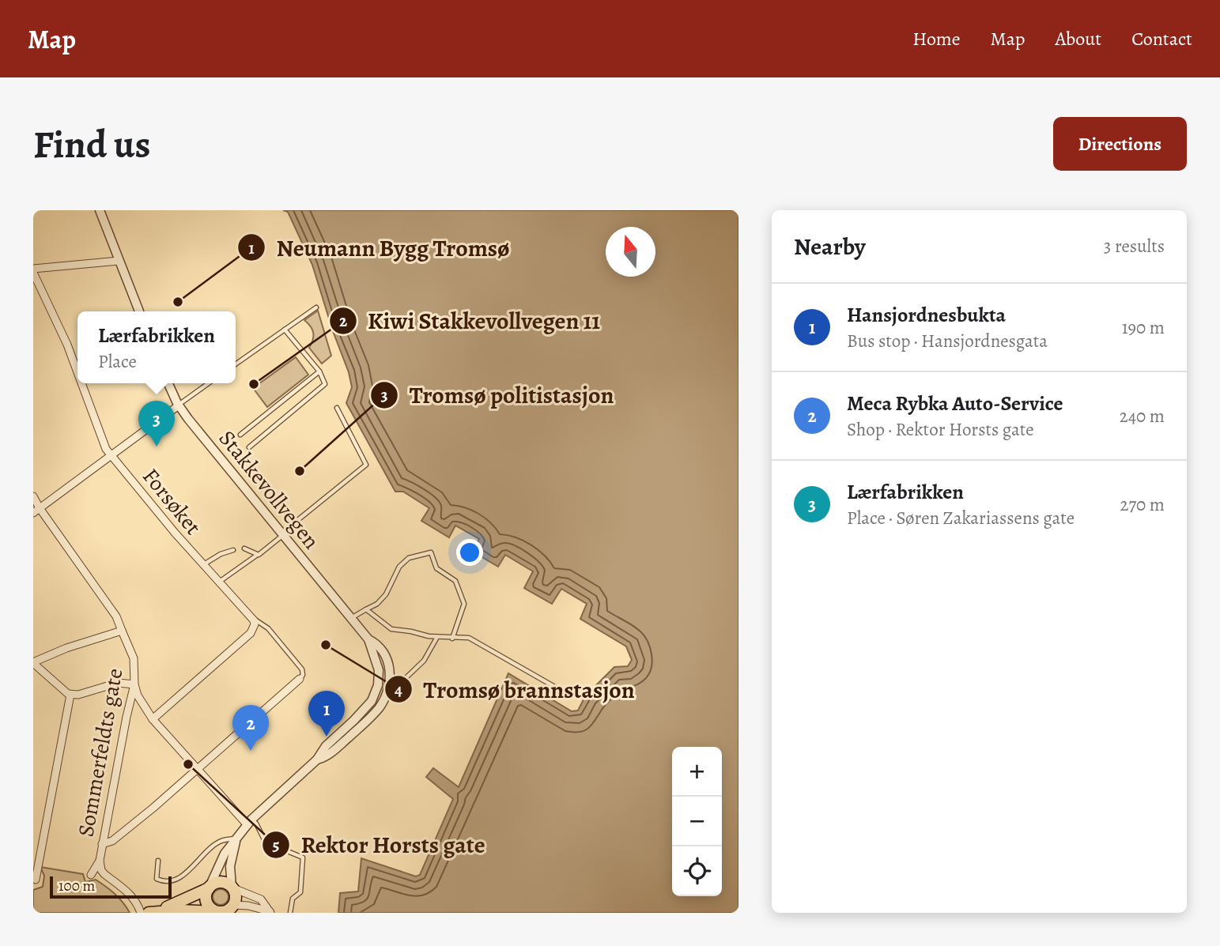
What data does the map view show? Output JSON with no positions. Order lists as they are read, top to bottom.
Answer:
{
  "streets": {
    "street": ["Stakkevollvegen", "Forsøket", "Sommerfeldts gate"]
  },
  "places": [
    "Neumann Bygg Tromsø",
    "Kiwi Stakkevollvegen 11",
    "Tromsø politistasjon",
    "Tromsø brannstasjon",
    "Rektor Horsts gate"
  ],
  "scale_bar": "100 m",
  "north": "top",
  "page": {
    "header": "Map",
    "nav": [
      "Home",
      "Map",
      "About",
      "Contact"
    ],
    "buttons": "Directions",
    "title": "Find us",
    "heading": ["Nearby", "3 results"],
    "list": [
      {
        "mark": "1",
        "name": "Hansjordnesbukta",
        "note": "Bus stop · Hansjordnesgata",
        "value": "190 m"
      },
      {
        "mark": "2",
        "name": "Meca Rybka Auto-Service",
        "note": "Shop · Rektor Horsts gate",
        "value": "240 m"
      },
      {
        "mark": "3",
        "name": "Lærfabrikken",
        "note": "Place · Søren Zakariassens gate",
        "value": "270 m"
      }
    ],
    "popup": ["Lærfabrikken", "Place"],
    "pins": ["3", "1", "2"],
    "map_buttons": ["+", "−"],
    "scale": "100 m"
  }
}
